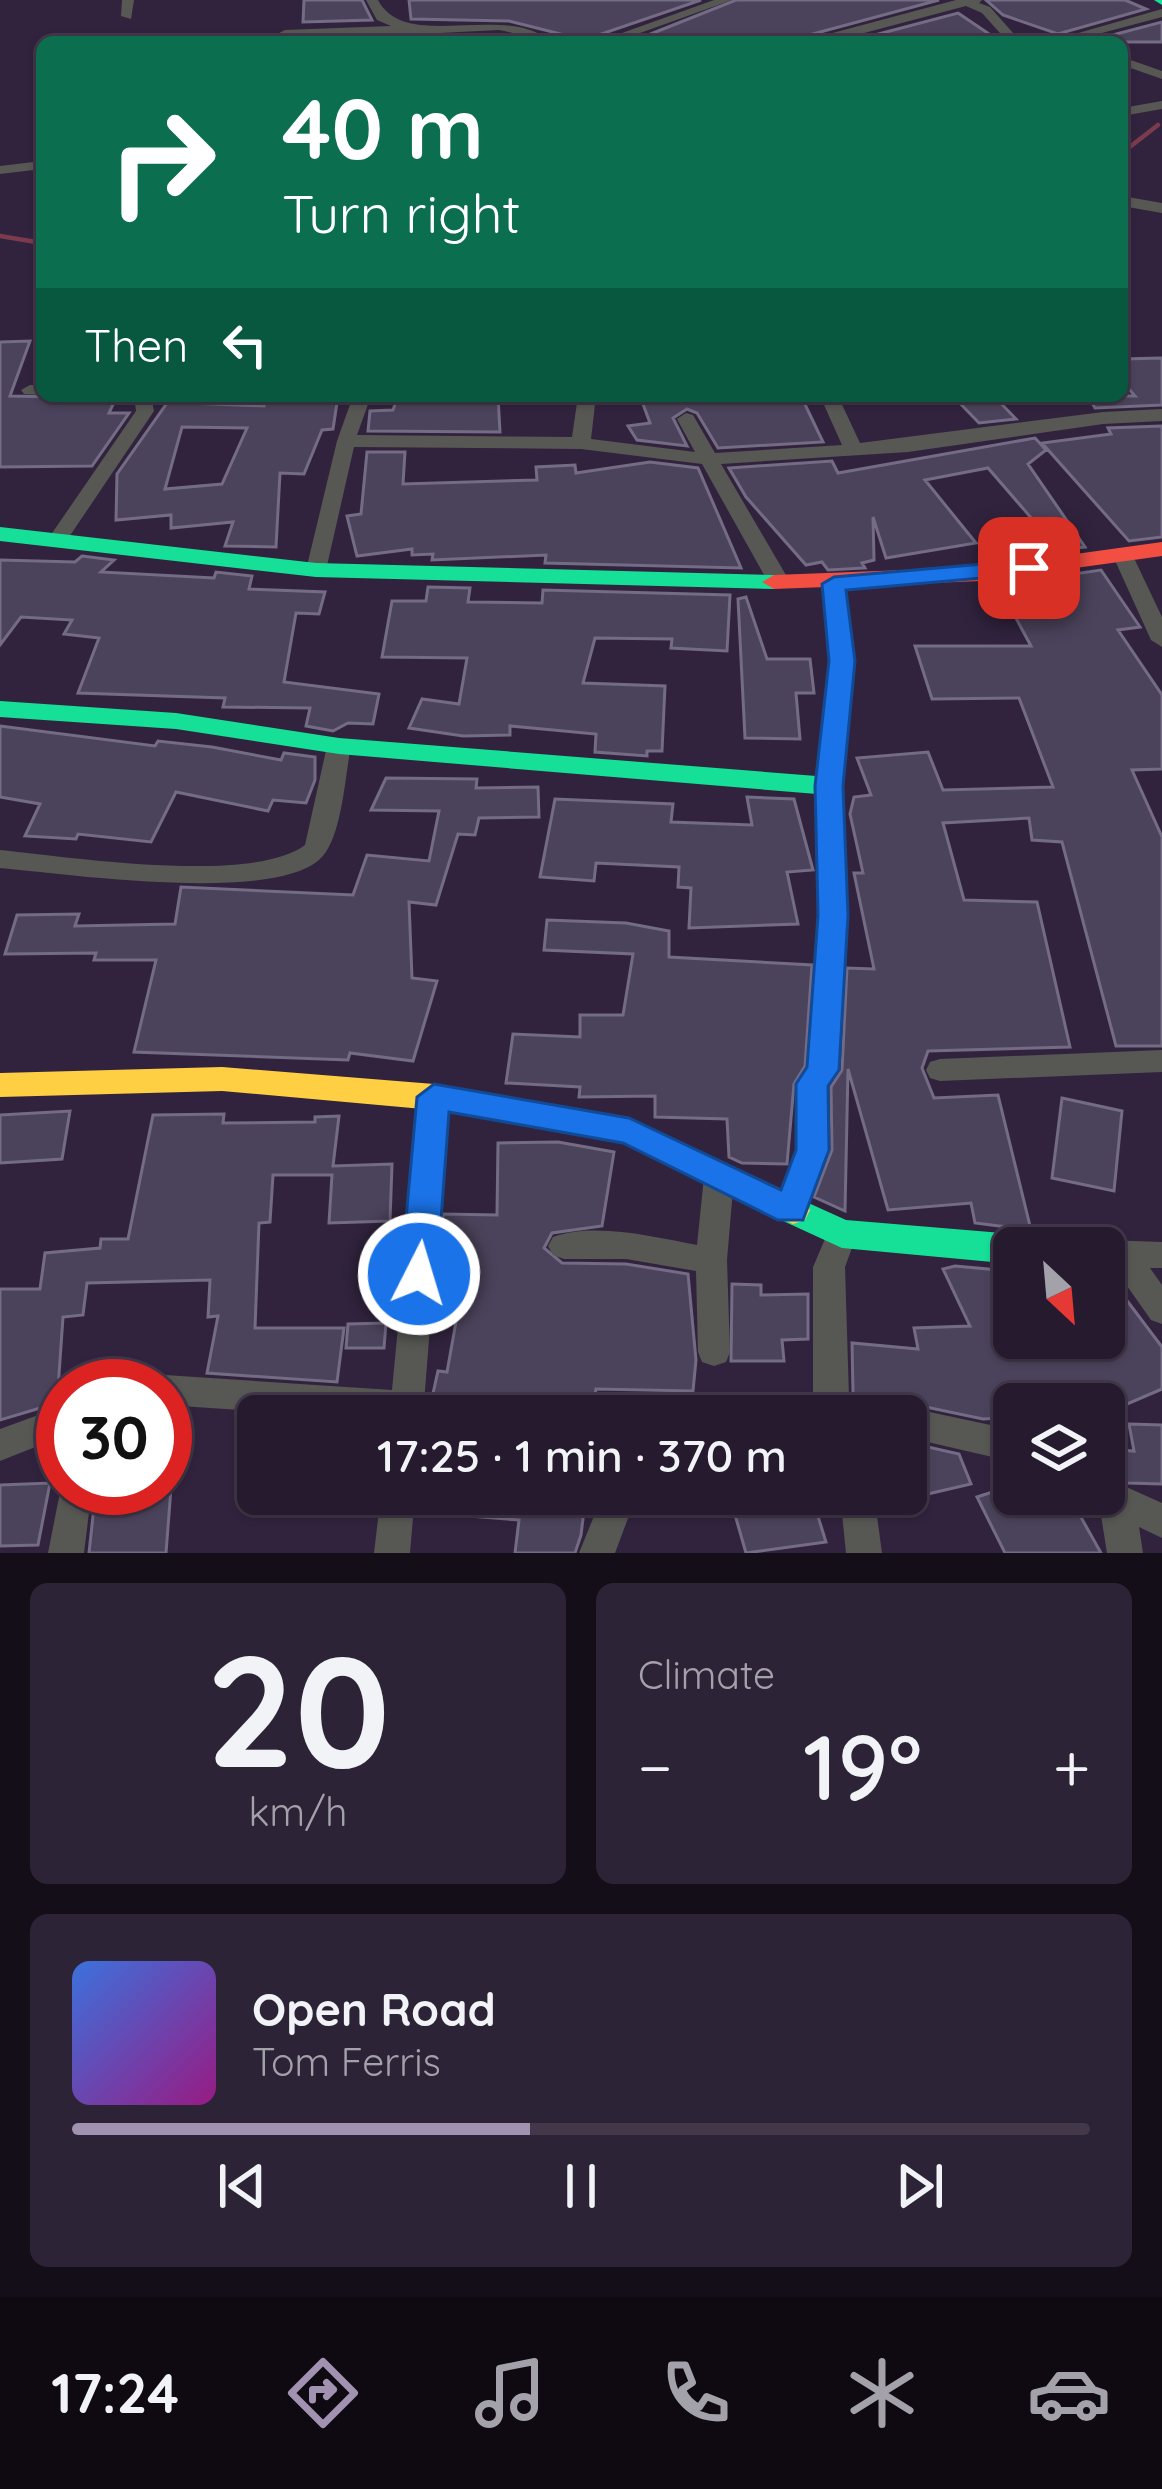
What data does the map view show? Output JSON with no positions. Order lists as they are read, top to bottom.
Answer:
{
  "north": "bottom right",
  "page": {
    "turn": ["40 m", "Turn right"],
    "then": "Then",
    "limit": "30",
    "trip": "17:25 · 1 min · 370 m",
    "tile": [
      ["20", "km/h"],
      "Climate"
    ],
    "heat": ["−", "19°", "+"],
    "song": ["Open Road", "Tom Ferris"],
    "tabs": "17:24"
  }
}
